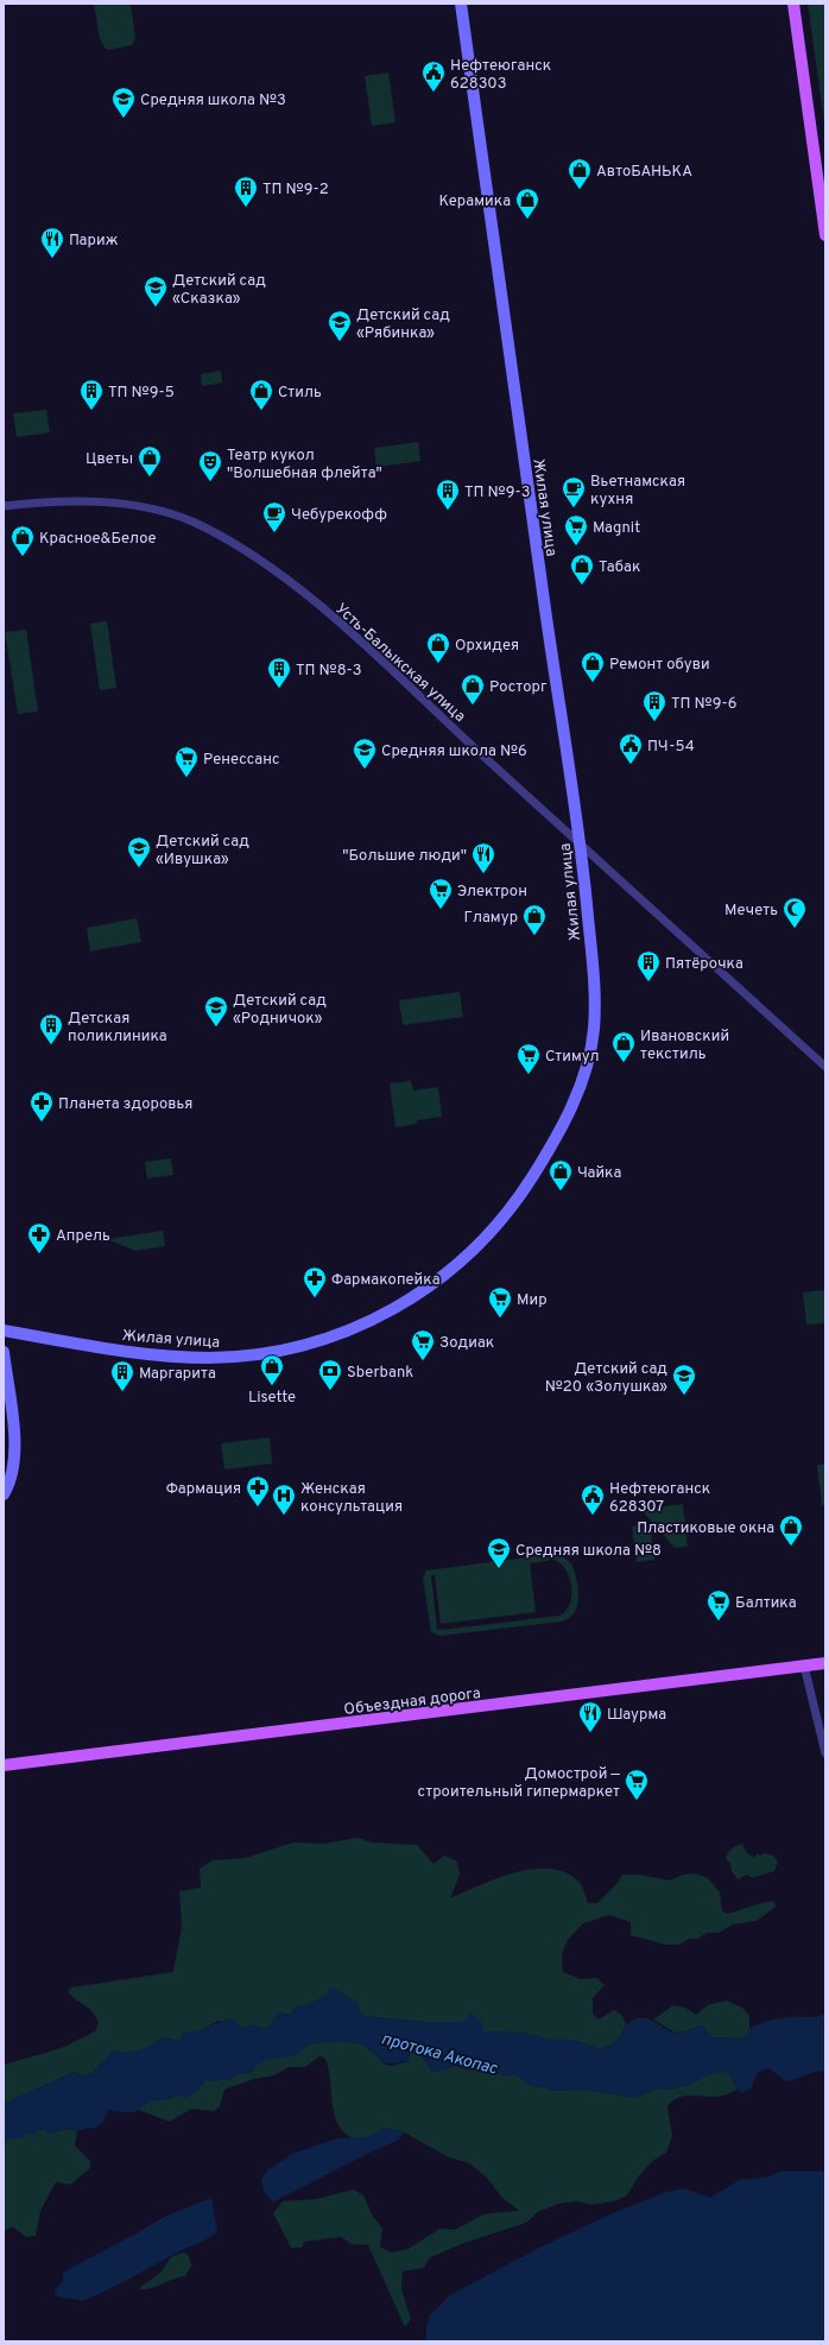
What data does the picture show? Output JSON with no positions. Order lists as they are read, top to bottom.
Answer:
{
  "streets": {
    "main road": ["Жилая улица", "Объездная дорога"],
    "street": ["Усть-Балыкская улица"]
  },
  "crossings": [
    ["Жилая улица", "Усть-Балыкская улица"]
  ],
  "water": ["протока Акопас"],
  "places": {
    "public building": ["Нефтеюганск 628303", "ПЧ-54", "Нефтеюганск 628307"],
    "school or university": [
      "Средняя школа №3",
      "Детский сад «Сказка»",
      "Детский сад «Рябинка»",
      "Средняя школа №6",
      "Детский сад «Ивушка»",
      "Детский сад «Родничок»",
      "Детский сад №20 «Золушка»",
      "Средняя школа №8"
    ],
    "shop": [
      "АвтоБАНЬКА",
      "Керамика",
      "Стиль",
      "Цветы",
      "Красное&Белое",
      "Табак",
      "Орхидея",
      "Ремонт обуви",
      "Росторг",
      "Гламур",
      "Ивановский текстиль",
      "Чайка",
      "Lisette",
      "Пластиковые окна"
    ],
    "building": [
      "ТП №9-2",
      "ТП №9-5",
      "ТП №9-3",
      "ТП №8-3",
      "ТП №9-6",
      "Пятёрочка",
      "Детская поликлиника",
      "Маргарита"
    ],
    "restaurant": ["Париж", "\"Большие люди\"", "Шаурма"],
    "theatre": ["Театр кукол \"Волшебная флейта\""],
    "cafe": ["Вьетнамская кухня", "Чебурекофф"],
    "supermarket": [
      "Magnit",
      "Ренессанс",
      "Электрон",
      "Стимул",
      "Мир",
      "Зодиак",
      "Балтика",
      "Домострой — строительный гипермаркет"
    ],
    "mosque": ["Мечеть"],
    "pharmacy": [
      "Планета здоровья",
      "Апрель",
      "Фармакопейка",
      "Фармация"
    ],
    "bank": ["Sberbank"],
    "hospital": ["Женская консультация"]
  }
}
